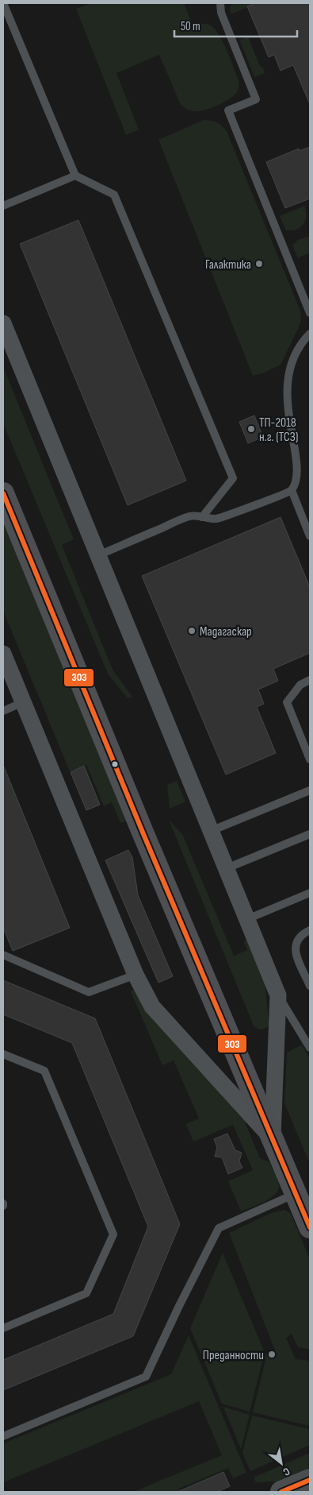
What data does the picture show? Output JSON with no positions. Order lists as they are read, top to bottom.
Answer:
{
  "places": [
    "Галактика",
    "ТП-2018 н.г. (ТСЗ)",
    "Мадагаскар",
    "Преданности"
  ],
  "lines": ["transit line 303"],
  "scale_bar": "50 m",
  "north": "bottom right"
}
